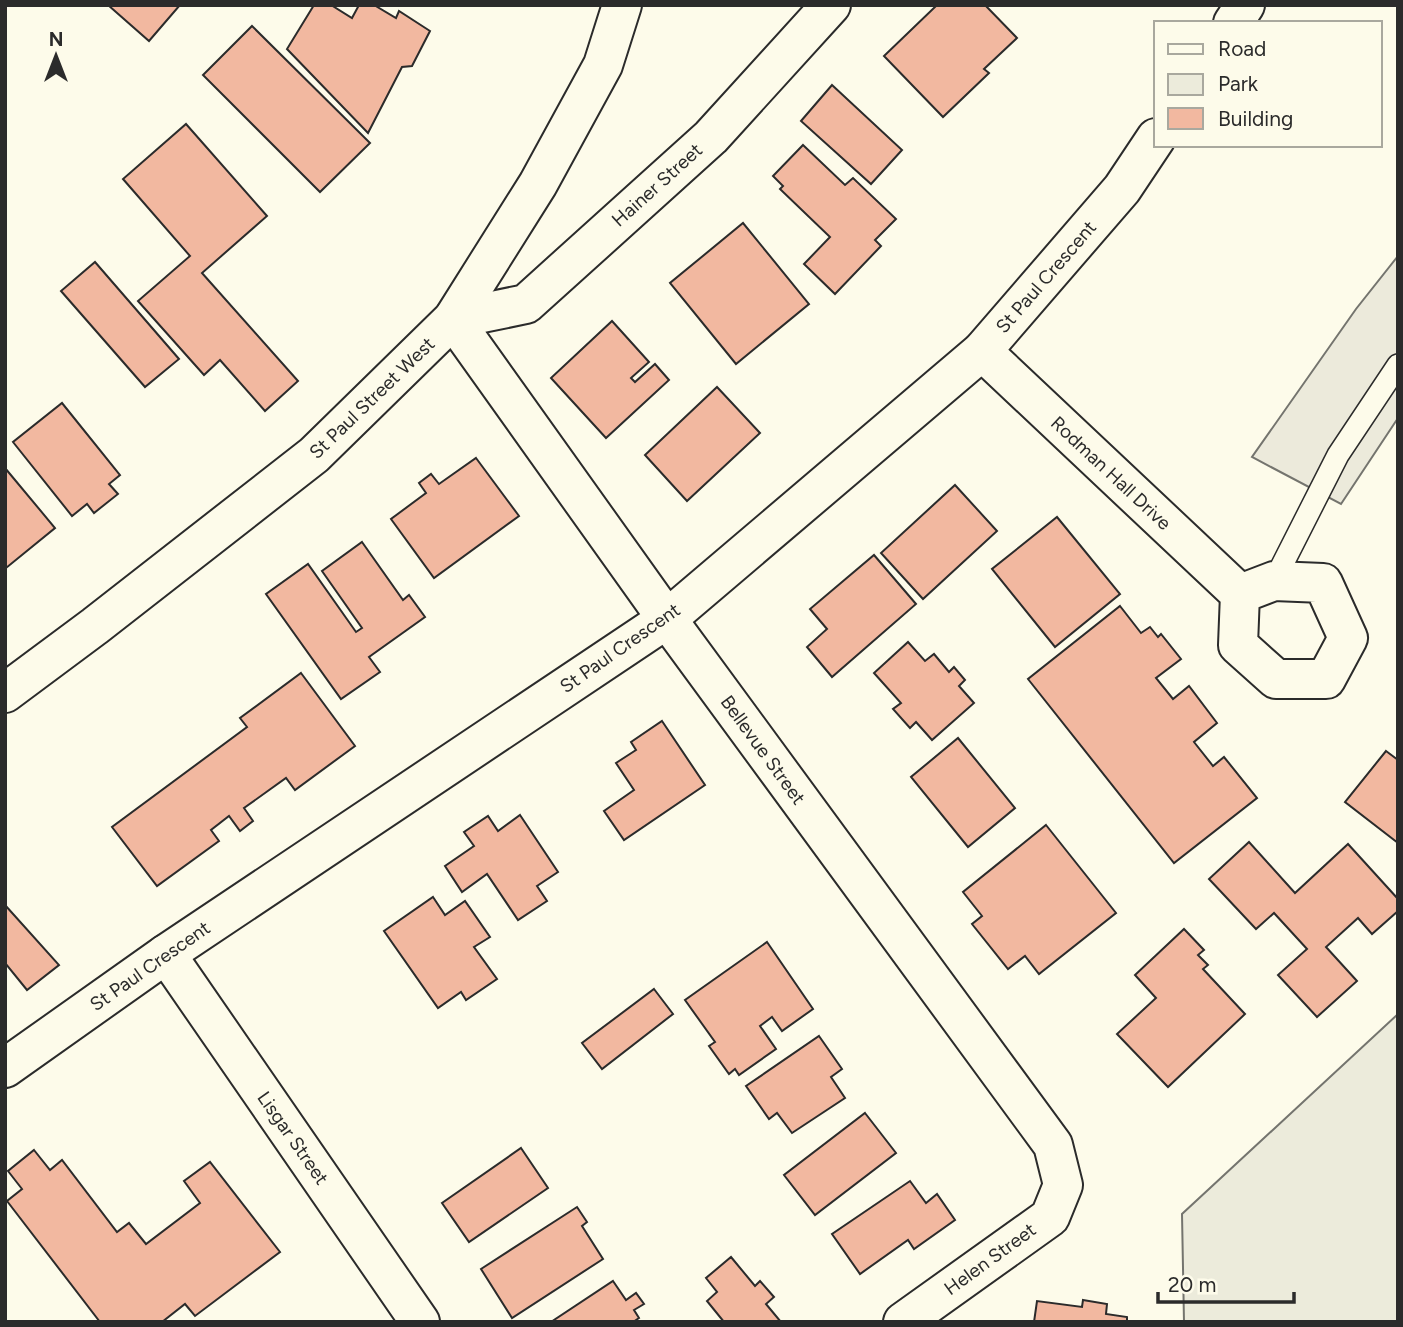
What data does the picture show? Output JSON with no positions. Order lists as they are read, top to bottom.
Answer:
{
  "streets": {
    "street": [
      "Hainer Street",
      "St Paul Crescent",
      "St Paul Street West",
      "Rodman Hall Drive",
      "Bellevue Street",
      "Lisgar Street",
      "Helen Street"
    ]
  },
  "crossings": [
    ["Hainer Street", "St Paul Street West"],
    ["Hainer Street", "Bellevue Street"],
    ["St Paul Crescent", "Rodman Hall Drive"],
    ["St Paul Crescent", "Bellevue Street"],
    ["St Paul Crescent", "Lisgar Street"],
    ["St Paul Street West", "Bellevue Street"],
    ["Bellevue Street", "Helen Street"]
  ],
  "legend": ["Road", "Park", "Building"],
  "scale_bar": "20 m",
  "north": "top"
}
